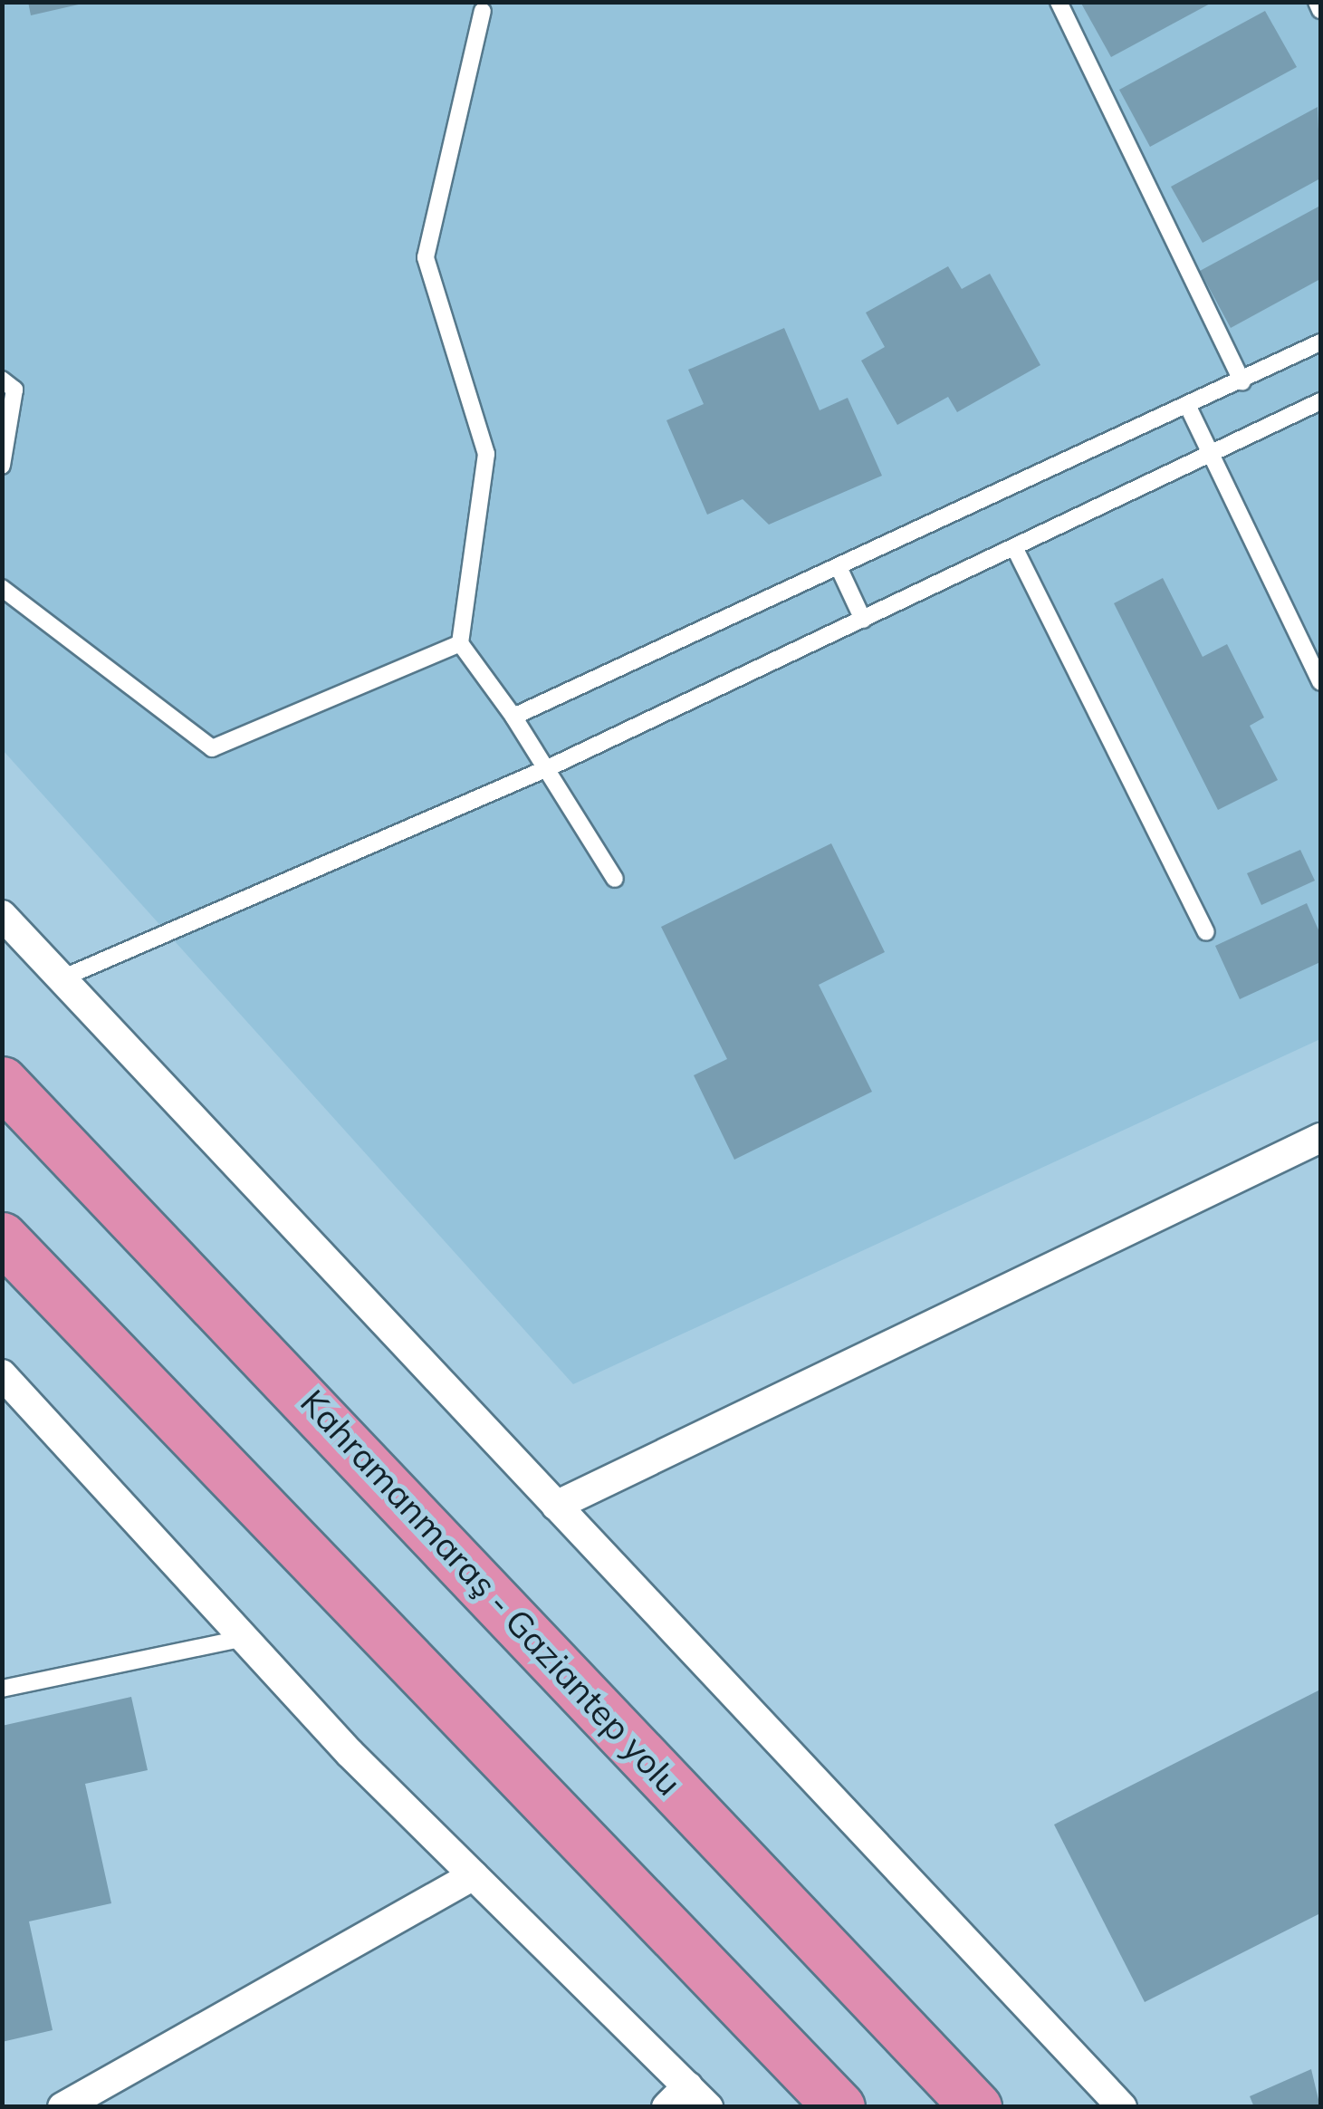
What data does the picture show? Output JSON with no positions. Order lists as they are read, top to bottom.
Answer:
{
  "streets": {
    "highway": ["Kahramanmaraş - Gaziantep yolu"]
  }
}
